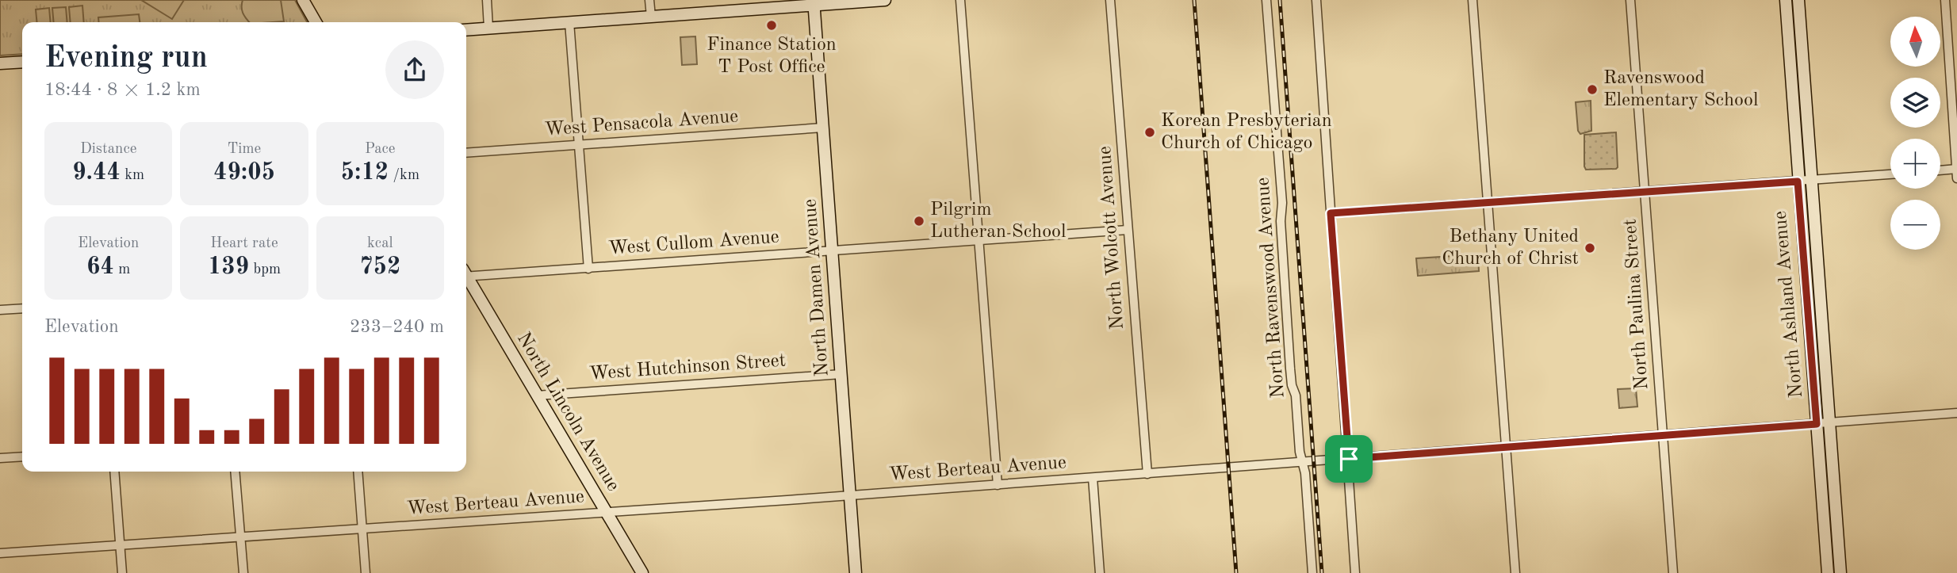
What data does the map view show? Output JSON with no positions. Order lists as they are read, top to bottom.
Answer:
{
  "streets": {
    "main road": ["North Damen Avenue", "North Ashland Avenue", "North Lincoln Avenue"],
    "street": [
      "West Pensacola Avenue",
      "North Wolcott Avenue",
      "West Cullom Avenue",
      "North Ravenswood Avenue",
      "North Paulina Street",
      "West Hutchinson Street",
      "West Berteau Avenue"
    ]
  },
  "crossings": [
    ["West Pensacola Avenue", "North Damen Avenue"],
    ["North Wolcott Avenue", "West Cullom Avenue"],
    ["North Wolcott Avenue", "West Berteau Avenue"],
    ["West Cullom Avenue", "North Damen Avenue"],
    ["North Damen Avenue", "West Hutchinson Street"],
    ["North Damen Avenue", "West Berteau Avenue"],
    ["North Ravenswood Avenue", "West Berteau Avenue"],
    ["North Paulina Street", "West Berteau Avenue"],
    ["North Ashland Avenue", "West Berteau Avenue"],
    ["West Hutchinson Street", "North Lincoln Avenue"],
    ["North Lincoln Avenue", "West Berteau Avenue"]
  ],
  "places": [
    "Finance Station T Post Office",
    "Ravenswood Elementary School",
    "Korean Presbyterian Church of Chicago",
    "Pilgrim Lutheran School",
    "Bethany United Church of Christ"
  ],
  "north": "top",
  "page": {
    "map_buttons": ["+", "−"],
    "heading": ["Evening run", "18:44 · 8 × 1.2 km"],
    "stats": [
      ["Distance", "9.44 km"],
      ["Time", "49:05"],
      ["Pace", "5:12 /km"],
      ["Elevation", "64 m"],
      ["Heart rate", "139 bpm"],
      ["kcal", "752"]
    ],
    "chart": ["Elevation", "233–240 m"]
  }
}
